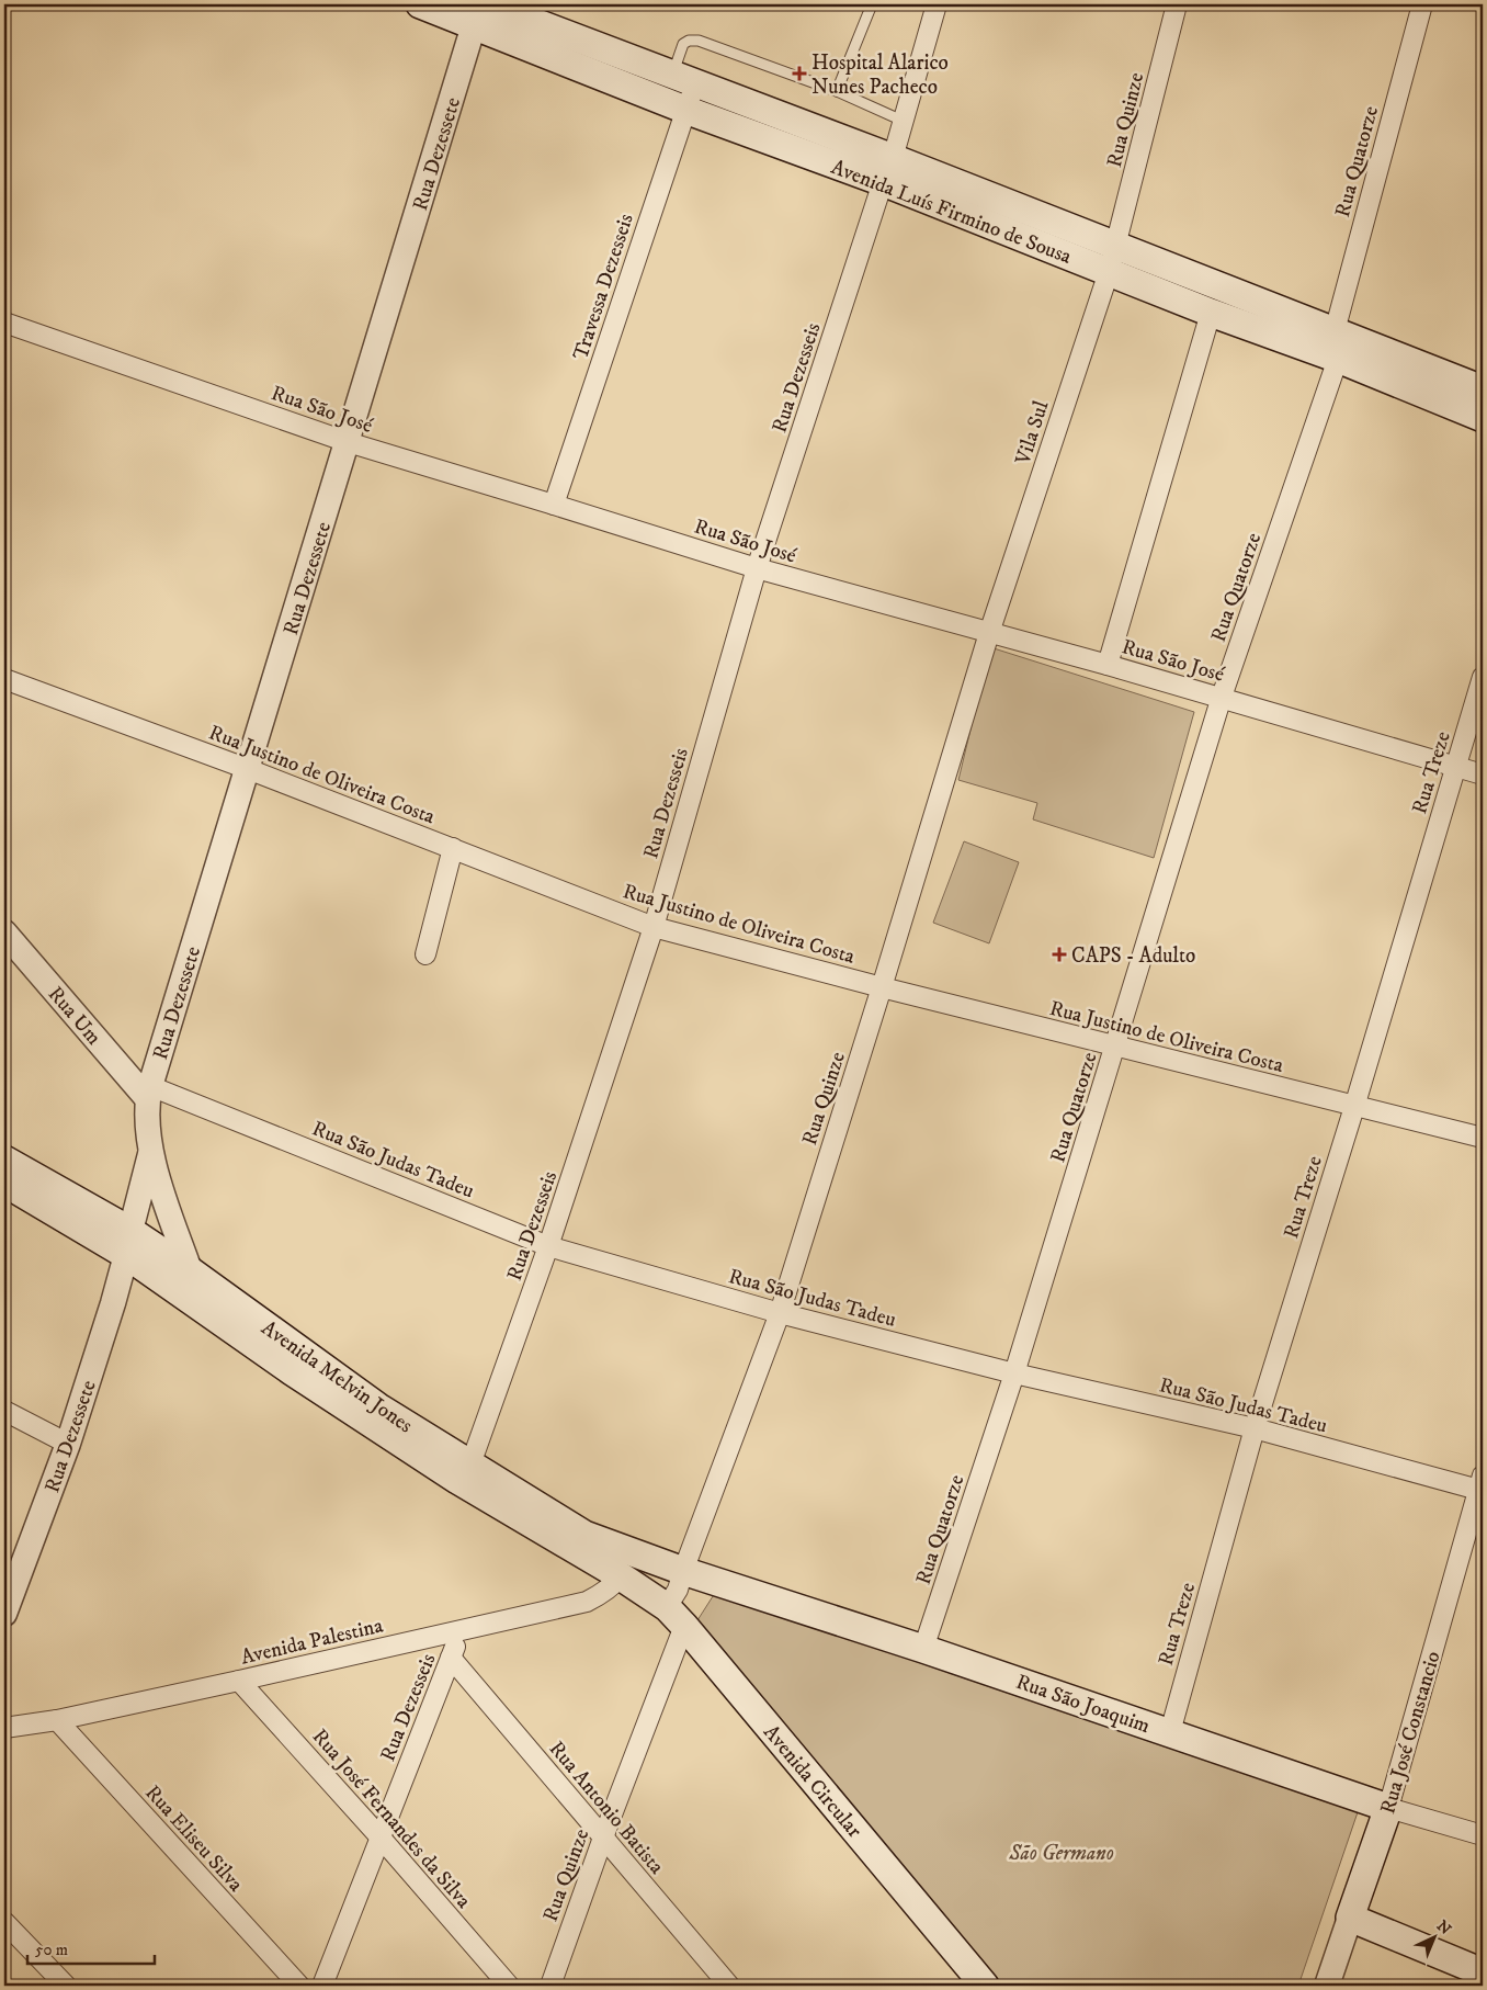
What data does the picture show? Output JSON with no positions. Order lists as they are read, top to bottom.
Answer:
{
  "streets": {
    "main road": [
      "Avenida Luís Firmino de Sousa",
      "Avenida Melvin Jones",
      "Rua São Joaquim",
      "Rua José Constancio",
      "Avenida Circular"
    ],
    "street": [
      "Rua Quinze",
      "Rua Dezessete",
      "Rua Quatorze",
      "Travessa Dezesseis",
      "Rua Dezesseis",
      "Rua São José",
      "Vila Sul",
      "Rua Treze",
      "Rua Justino de Oliveira Costa",
      "Rua Um",
      "Rua São Judas Tadeu",
      "Avenida Palestina",
      "Rua Antonio Batista",
      "Rua José Fernandes da Silva",
      "Rua Eliseu Silva"
    ]
  },
  "crossings": [
    ["Rua Quinze", "Avenida Luís Firmino de Sousa"],
    ["Rua Quinze", "Rua São José"],
    ["Rua Quinze", "Vila Sul"],
    ["Rua Quinze", "Rua Justino de Oliveira Costa"],
    ["Rua Quinze", "Rua São Judas Tadeu"],
    ["Rua Quinze", "Avenida Melvin Jones"],
    ["Rua Quinze", "Rua São Joaquim"],
    ["Rua Quinze", "Avenida Circular"],
    ["Rua Quinze", "Rua Antonio Batista"],
    ["Rua Dezessete", "Avenida Luís Firmino de Sousa"],
    ["Rua Dezessete", "Rua São José"],
    ["Rua Dezessete", "Rua Justino de Oliveira Costa"],
    ["Rua Dezessete", "Rua Um"],
    ["Rua Dezessete", "Rua São Judas Tadeu"],
    ["Rua Dezessete", "Avenida Melvin Jones"],
    ["Rua Quatorze", "Avenida Luís Firmino de Sousa"],
    ["Rua Quatorze", "Rua São José"],
    ["Rua Quatorze", "Rua Justino de Oliveira Costa"],
    ["Rua Quatorze", "Rua São Judas Tadeu"],
    ["Rua Quatorze", "Rua São Joaquim"],
    ["Avenida Luís Firmino de Sousa", "Travessa Dezesseis"],
    ["Avenida Luís Firmino de Sousa", "Rua Dezesseis"],
    ["Avenida Luís Firmino de Sousa", "Vila Sul"],
    ["Travessa Dezesseis", "Rua São José"],
    ["Rua Dezesseis", "Rua São José"],
    ["Rua Dezesseis", "Rua Justino de Oliveira Costa"],
    ["Rua Dezesseis", "Rua São Judas Tadeu"],
    ["Rua Dezesseis", "Avenida Melvin Jones"],
    ["Rua Dezesseis", "Avenida Palestina"],
    ["Rua Dezesseis", "Rua Antonio Batista"],
    ["Rua Dezesseis", "Rua José Fernandes da Silva"],
    ["Rua São José", "Vila Sul"],
    ["Rua São José", "Rua Treze"],
    ["Rua Treze", "Rua Justino de Oliveira Costa"],
    ["Rua Treze", "Rua São Judas Tadeu"],
    ["Rua Treze", "Rua São Joaquim"],
    ["Rua Um", "Rua São Judas Tadeu"],
    ["Rua São Judas Tadeu", "Rua José Constancio"],
    ["Avenida Melvin Jones", "Avenida Palestina"],
    ["Avenida Melvin Jones", "Rua São Joaquim"],
    ["Avenida Melvin Jones", "Avenida Circular"],
    ["Avenida Palestina", "Rua José Fernandes da Silva"],
    ["Avenida Palestina", "Rua Eliseu Silva"],
    ["Rua São Joaquim", "Rua José Constancio"]
  ],
  "parks": ["São Germano"],
  "places": {
    "health": ["Hospital Alarico Nunes Pacheco", "CAPS - Adulto"]
  },
  "scale_bar": "50 m",
  "north": "top right"
}
